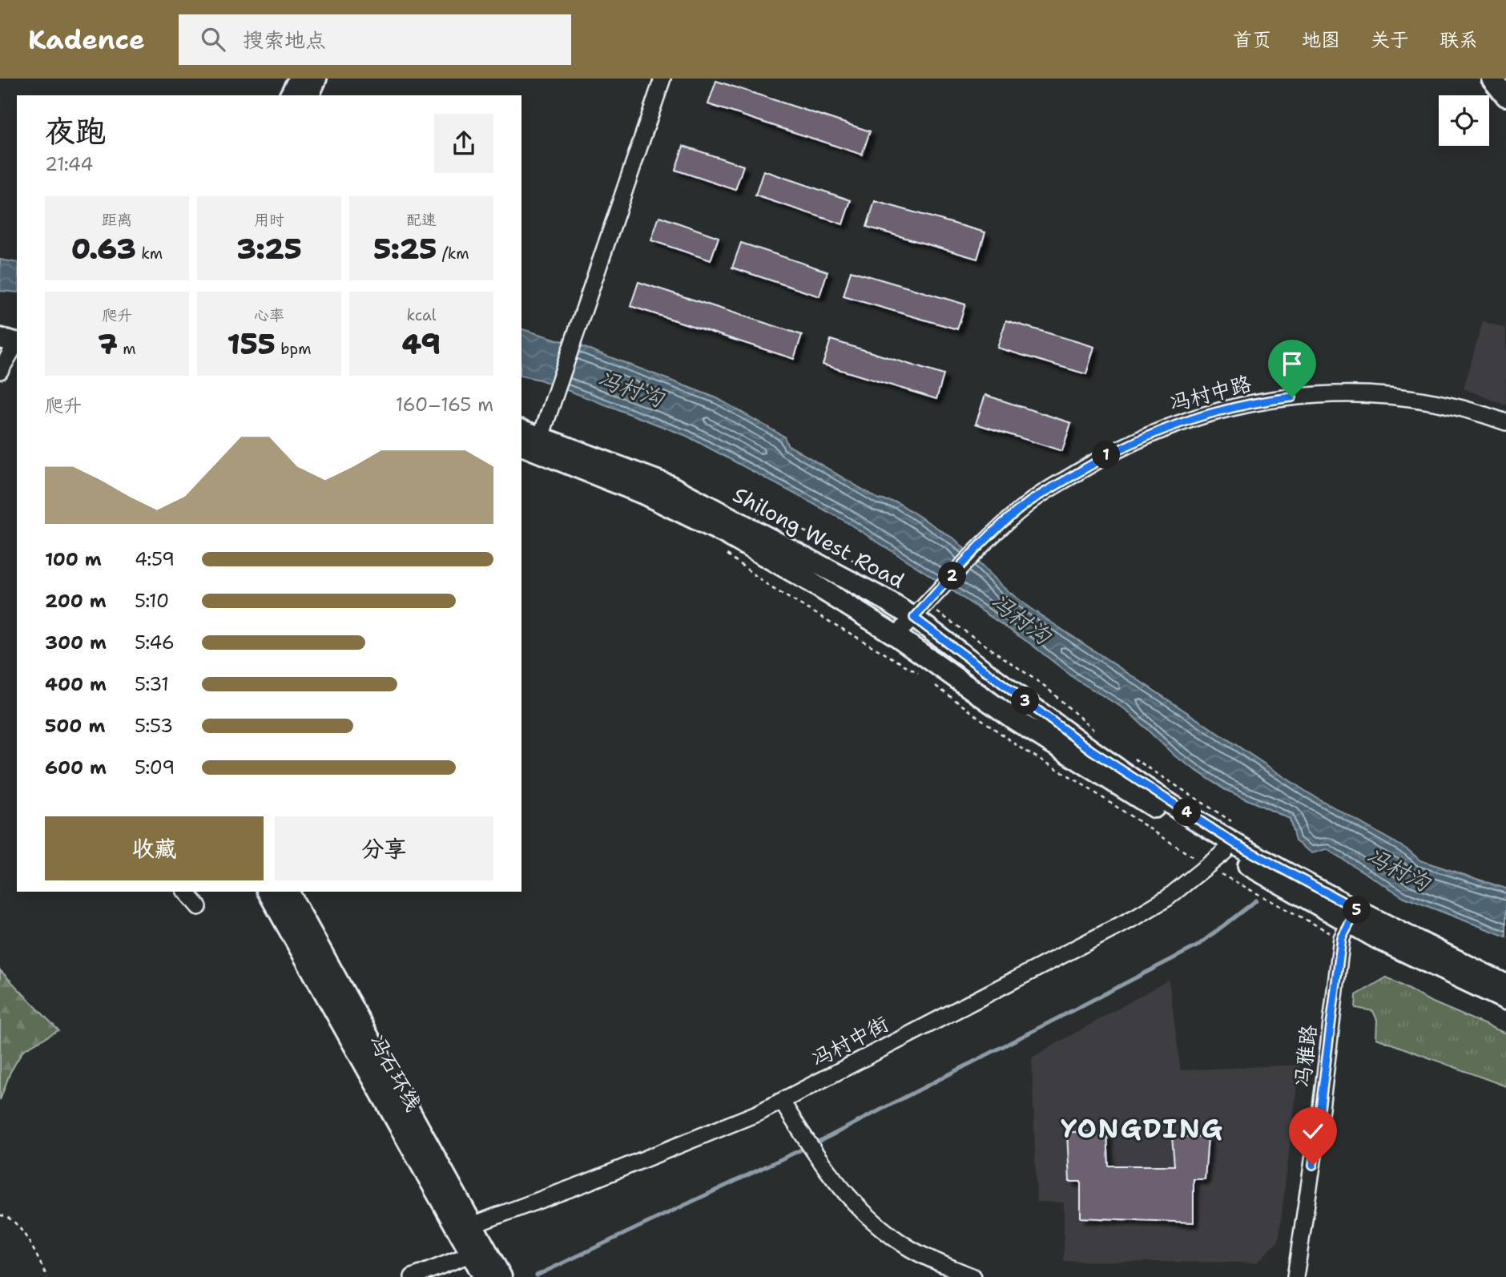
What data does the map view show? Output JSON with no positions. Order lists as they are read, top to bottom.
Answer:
{
  "streets": {
    "main road": ["Shilong West Road", "冯石环线"],
    "street": ["冯村中路", "冯村中街", "冯雅路"]
  },
  "crossings": [
    ["冯村中路", "Shilong West Road"],
    ["Shilong West Road", "冯村中街"],
    ["Shilong West Road", "冯雅路"],
    ["冯村中街", "冯石环线"]
  ],
  "districts": ["YONGDING"],
  "water": ["冯村沟"],
  "page": {
    "header": "Kadence",
    "search": "搜索地点",
    "nav": [
      "首页",
      "地图",
      "关于",
      "联系"
    ],
    "heading": ["夜跑", "21:44"],
    "stats": [
      ["距离", "0.63 km"],
      ["用时", "3:25"],
      ["配速", "5:25 /km"],
      ["爬升", "7 m"],
      ["心率", "155 bpm"],
      ["kcal", "49"]
    ],
    "chart": ["爬升", "160–165 m"],
    "pins": [
      "1",
      "2",
      "3",
      "4",
      "5"
    ],
    "list": [
      {
        "name": "100 m",
        "note": "4:59"
      },
      {
        "name": "200 m",
        "note": "5:10"
      },
      {
        "name": "300 m",
        "note": "5:46"
      },
      {
        "name": "400 m",
        "note": "5:31"
      },
      {
        "name": "500 m",
        "note": "5:53"
      },
      {
        "name": "600 m",
        "note": "5:09"
      }
    ],
    "buttons": ["收藏", "分享"]
  }
}
